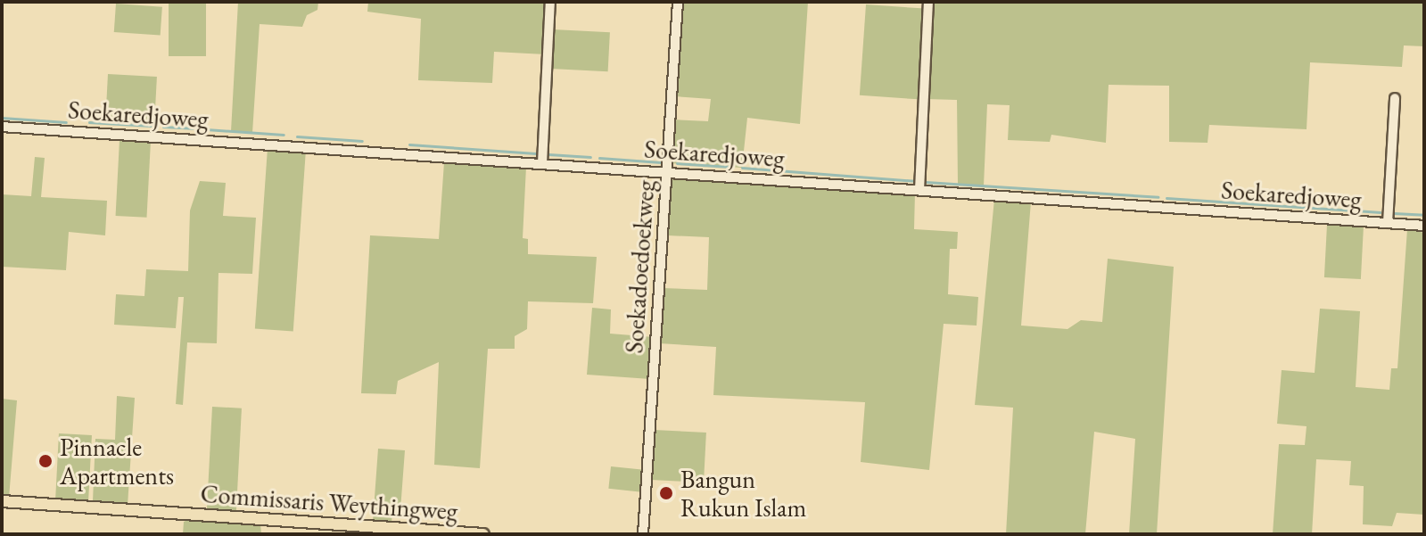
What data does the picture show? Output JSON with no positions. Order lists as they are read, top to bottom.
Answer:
{
  "streets": {
    "main road": ["Commissaris Weythingweg"],
    "street": ["Soekaredjoweg", "Soekadoedoekweg"]
  },
  "crossings": [
    ["Soekaredjoweg", "Soekadoedoekweg"]
  ],
  "places": ["Pinnacle Apartments", "Bangun Rukun Islam"]
}
